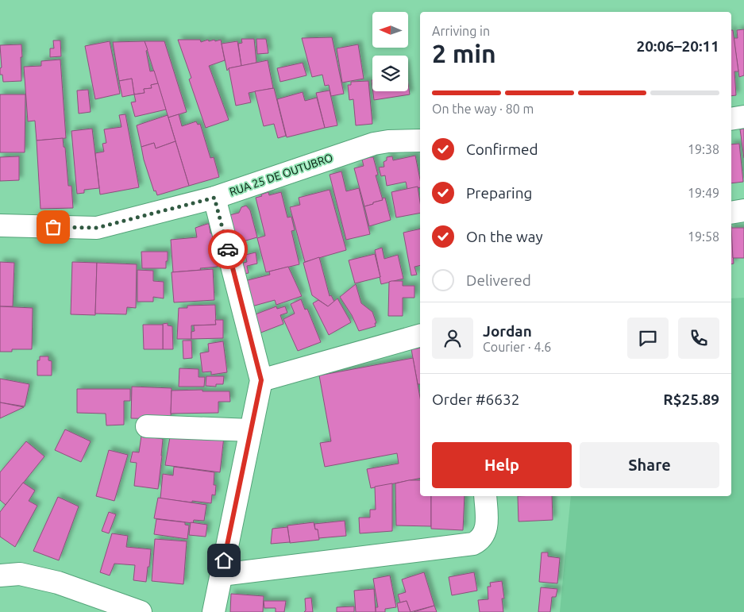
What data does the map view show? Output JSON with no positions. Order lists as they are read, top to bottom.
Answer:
{
  "streets": {
    "street": ["RUA 25 DE OUTUBRO"]
  },
  "north": "left",
  "page": {
    "heading": ["2 min", "Arriving in", "20:06–20:11"],
    "panel": [
      "Jordan",
      "Courier · 4.6",
      "Order #6632",
      "R$25.89"
    ],
    "bar": "On the way · 80 m",
    "list": [
      ["Confirmed", "19:38"],
      ["Preparing", "19:49"],
      ["On the way", "19:58"],
      "Delivered"
    ],
    "buttons": ["Help", "Share"]
  }
}
